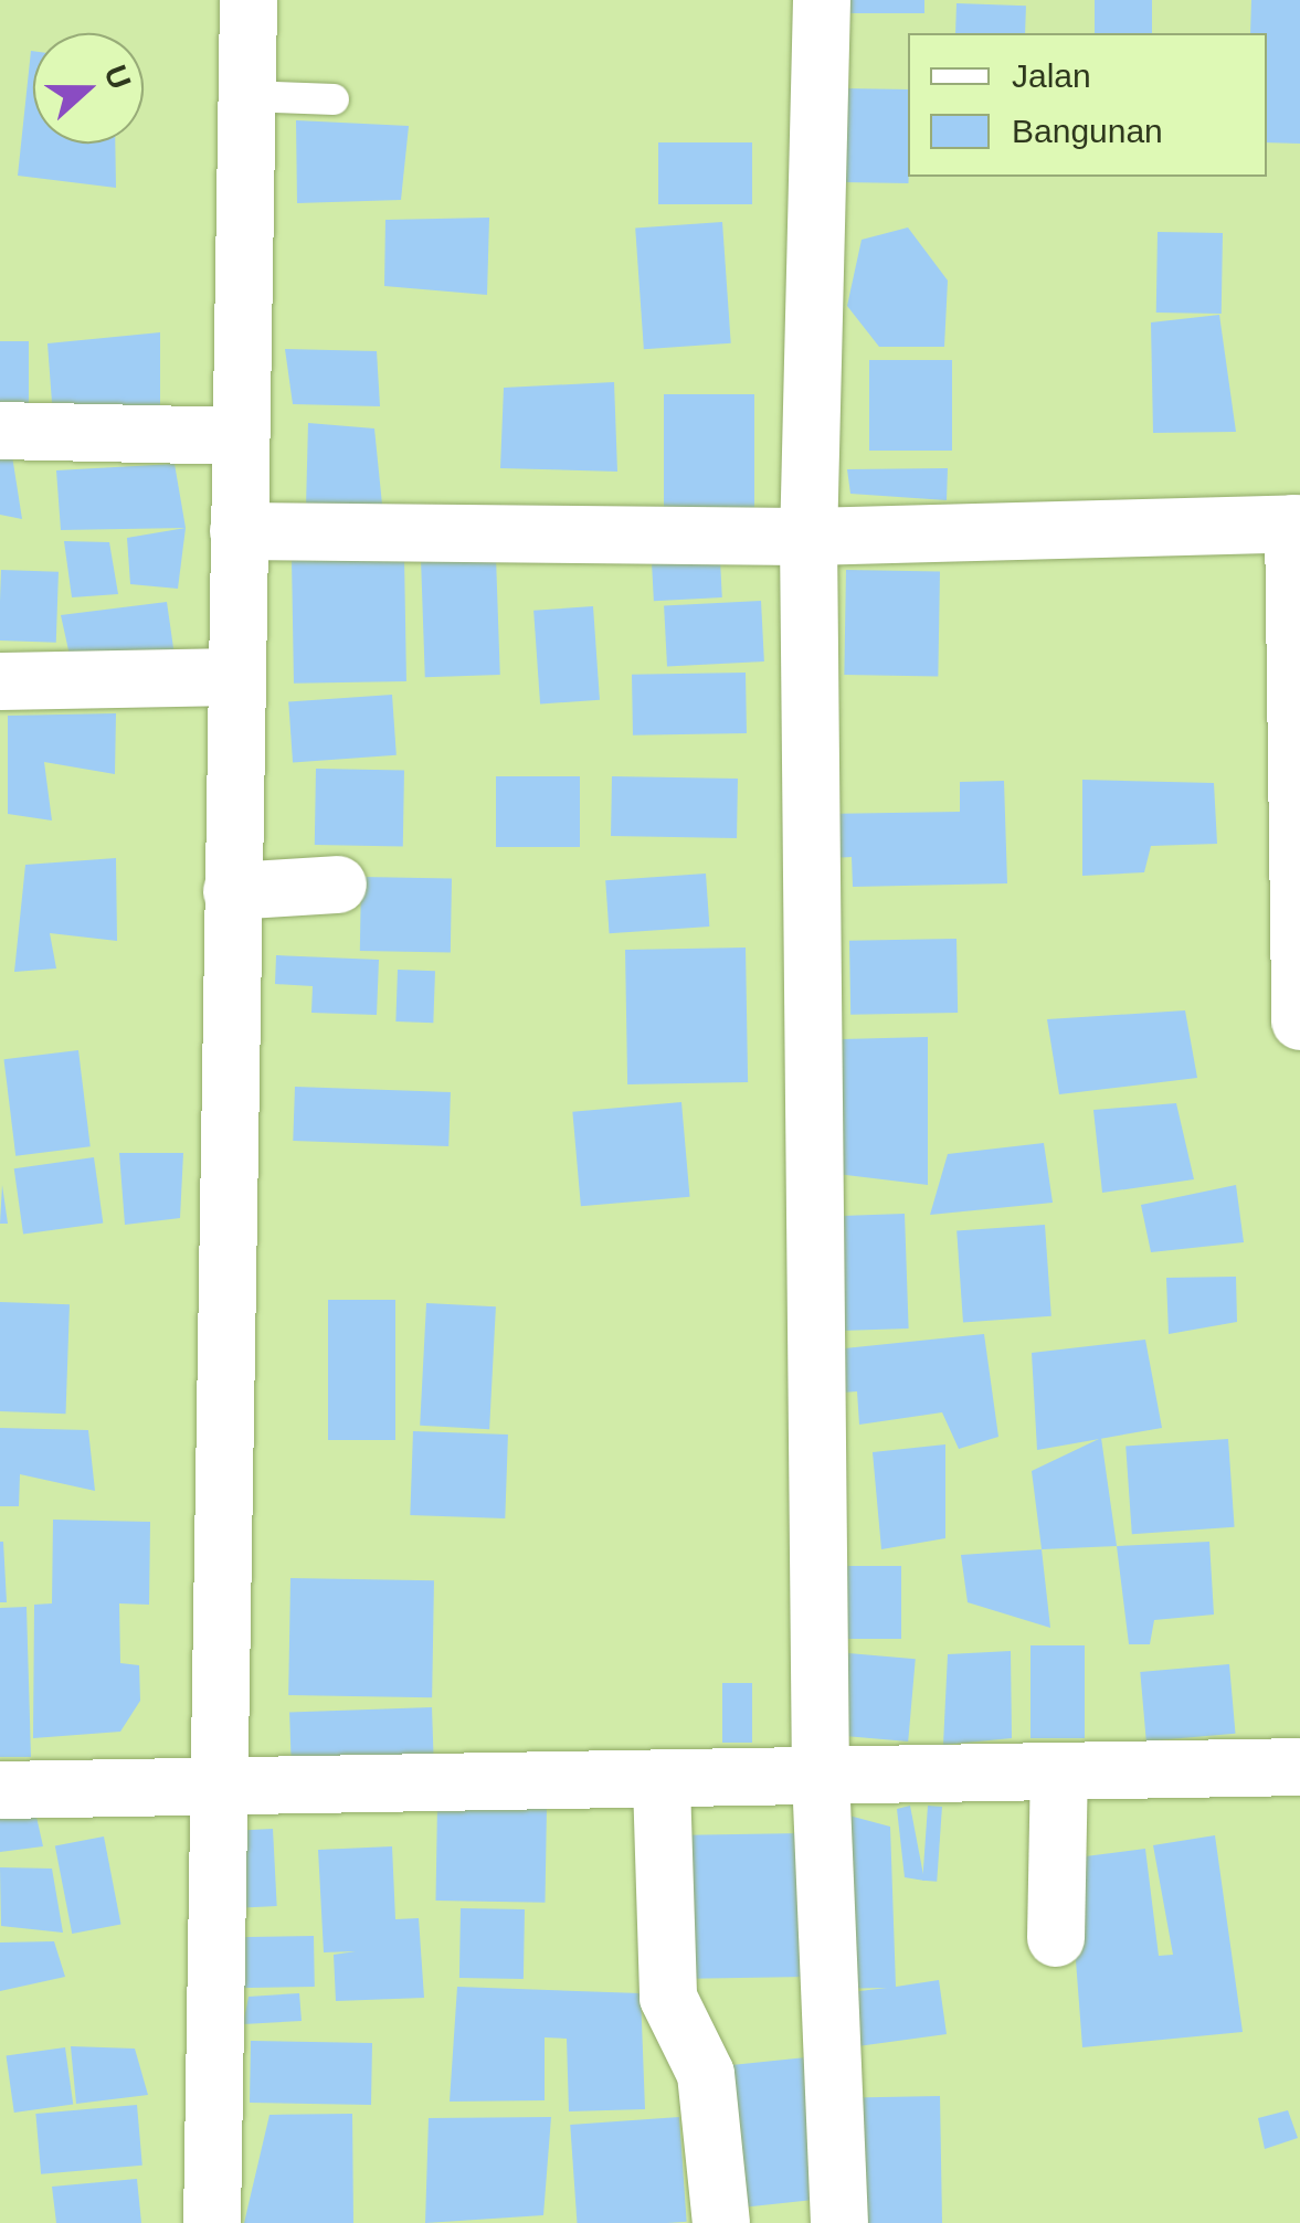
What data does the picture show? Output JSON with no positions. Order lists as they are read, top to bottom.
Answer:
{
  "legend": ["Jalan", "Bangunan"],
  "north": "right"
}
